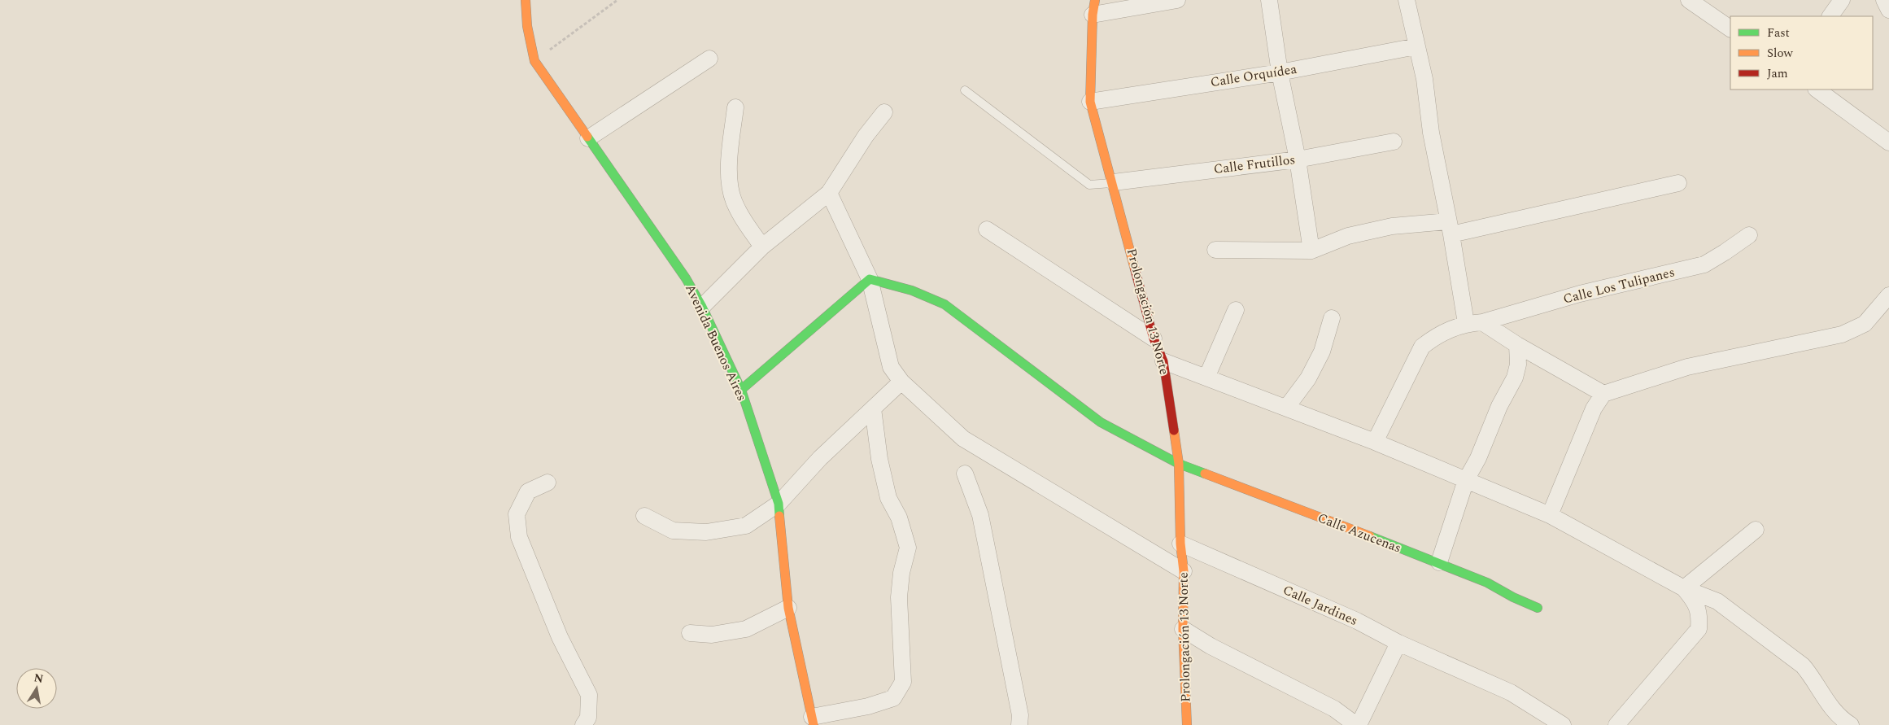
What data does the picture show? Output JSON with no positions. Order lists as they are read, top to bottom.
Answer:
{
  "streets": {
    "street": [
      "Calle Orquídea",
      "Calle Frutillos",
      "Calle Los Tulipanes",
      "Prolongación 13 Norte",
      "Avenida Buenos Aires",
      "Calle Azucenas",
      "Calle Jardines"
    ]
  },
  "crossings": [
    ["Calle Orquídea", "Prolongación 13 Norte"],
    ["Calle Frutillos", "Prolongación 13 Norte"],
    ["Prolongación 13 Norte", "Calle Azucenas"],
    ["Prolongación 13 Norte", "Calle Jardines"]
  ],
  "legend": ["Fast", "Slow", "Jam"],
  "north": "top"
}
